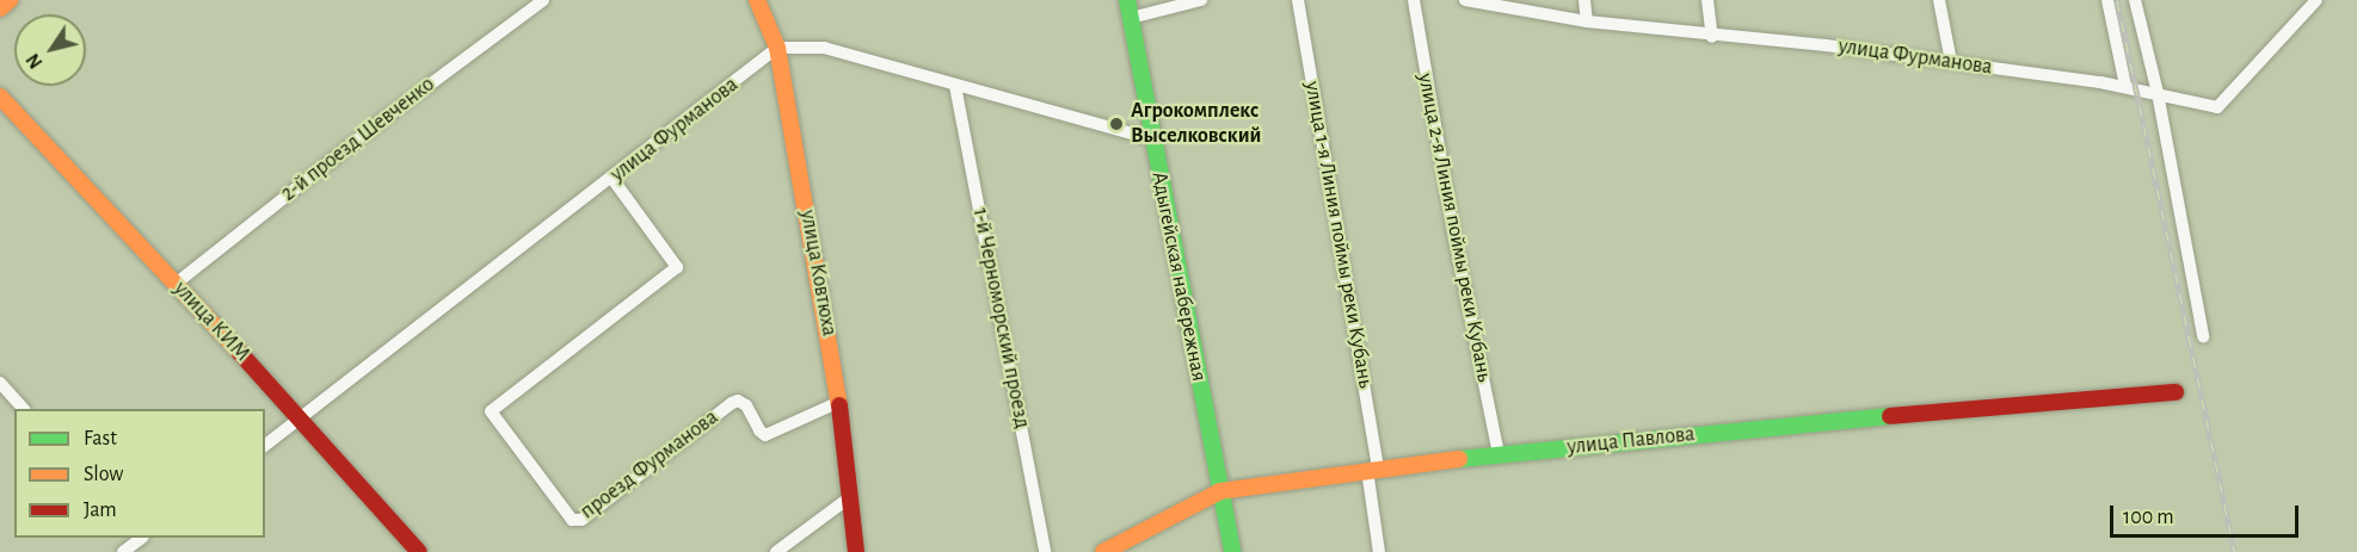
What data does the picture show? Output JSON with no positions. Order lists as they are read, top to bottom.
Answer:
{
  "streets": {
    "street": [
      "улица Фурманова",
      "2-й проезд Шевченко",
      "улица 2-я Линия поймы реки Кубань",
      "улица 1-я Линия поймы реки Кубань",
      "улица Ковтюха",
      "Адыгейская набережная",
      "1-й Черноморский проезд",
      "улица КИМ",
      "улица Павлова",
      "проезд Фурманова"
    ]
  },
  "crossings": [
    ["улица Фурманова", "улица Ковтюха"],
    ["улица Фурманова", "улица КИМ"],
    ["улица Фурманова", "проезд Фурманова"],
    ["2-й проезд Шевченко", "улица КИМ"],
    ["улица 2-я Линия поймы реки Кубань", "улица Павлова"],
    ["улица 1-я Линия поймы реки Кубань", "улица Павлова"],
    ["улица Ковтюха", "проезд Фурманова"],
    ["Адыгейская набережная", "улица Павлова"]
  ],
  "places": ["Агрокомплекс Выселковский"],
  "legend": ["Fast", "Slow", "Jam"],
  "scale_bar": "100 m",
  "north": "bottom left"
}
